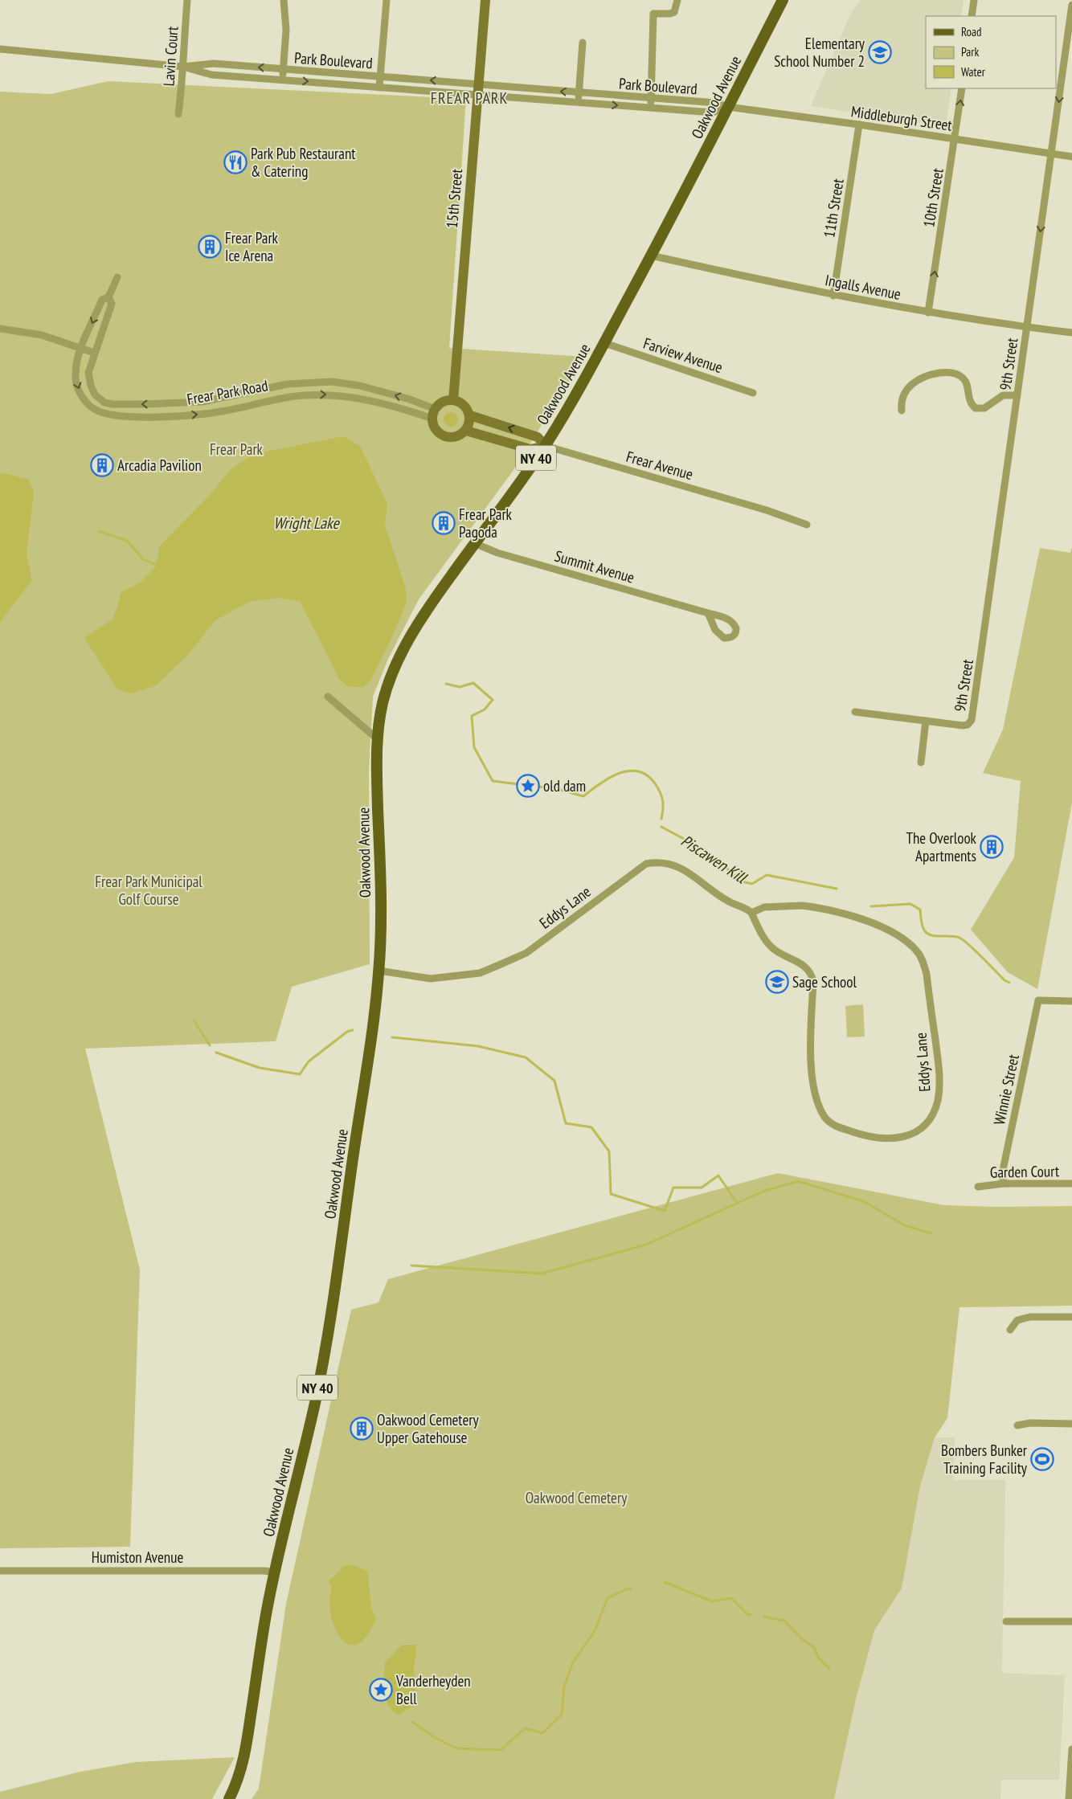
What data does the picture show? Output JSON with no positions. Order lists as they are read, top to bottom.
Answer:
{
  "streets": {
    "main road": ["Oakwood Avenue", "NY 40"],
    "street": [
      "Lavin Court",
      "Park Boulevard",
      "Middleburgh Street",
      "10th Street",
      "15th Street",
      "11th Street",
      "Ingalls Avenue",
      "Farview Avenue",
      "9th Street",
      "Frear Park Road",
      "Frear Avenue",
      "Summit Avenue",
      "Eddys Lane",
      "Winnie Street",
      "Garden Court",
      "Humiston Avenue"
    ]
  },
  "crossings": [
    ["Lavin Court", "Park Boulevard"],
    ["Park Boulevard", "Oakwood Avenue"],
    ["Park Boulevard", "Middleburgh Street"],
    ["Park Boulevard", "15th Street"],
    ["Oakwood Avenue", "Middleburgh Street"],
    ["Oakwood Avenue", "Ingalls Avenue"],
    ["Oakwood Avenue", "Farview Avenue"],
    ["Oakwood Avenue", "Frear Avenue"],
    ["Oakwood Avenue", "Summit Avenue"],
    ["Oakwood Avenue", "Eddys Lane"],
    ["Oakwood Avenue", "Humiston Avenue"],
    ["Middleburgh Street", "10th Street"],
    ["Middleburgh Street", "11th Street"],
    ["Middleburgh Street", "9th Street"],
    ["10th Street", "Ingalls Avenue"],
    ["15th Street", "Frear Park Road"],
    ["11th Street", "Ingalls Avenue"],
    ["Ingalls Avenue", "9th Street"],
    ["Winnie Street", "Garden Court"]
  ],
  "one_way": ["10th Street", "9th Street"],
  "districts": ["FREAR PARK"],
  "water": ["Wright Lake", "Piscawen Kill"],
  "parks": ["Frear Park", "Frear Park Municipal Golf Course", "Oakwood Cemetery"],
  "places": {
    "school or university": ["Elementary School Number 2", "Sage School"],
    "restaurant": ["Park Pub Restaurant & Catering"],
    "building": [
      "Frear Park Ice Arena",
      "Arcadia Pavilion",
      "Frear Park Pagoda",
      "The Overlook Apartments",
      "Oakwood Cemetery Upper Gatehouse"
    ],
    "place": ["old dam", "Vanderheyden Bell"],
    "sports": ["Bombers Bunker Training Facility"]
  },
  "legend": ["Road", "Park", "Water"]
}
